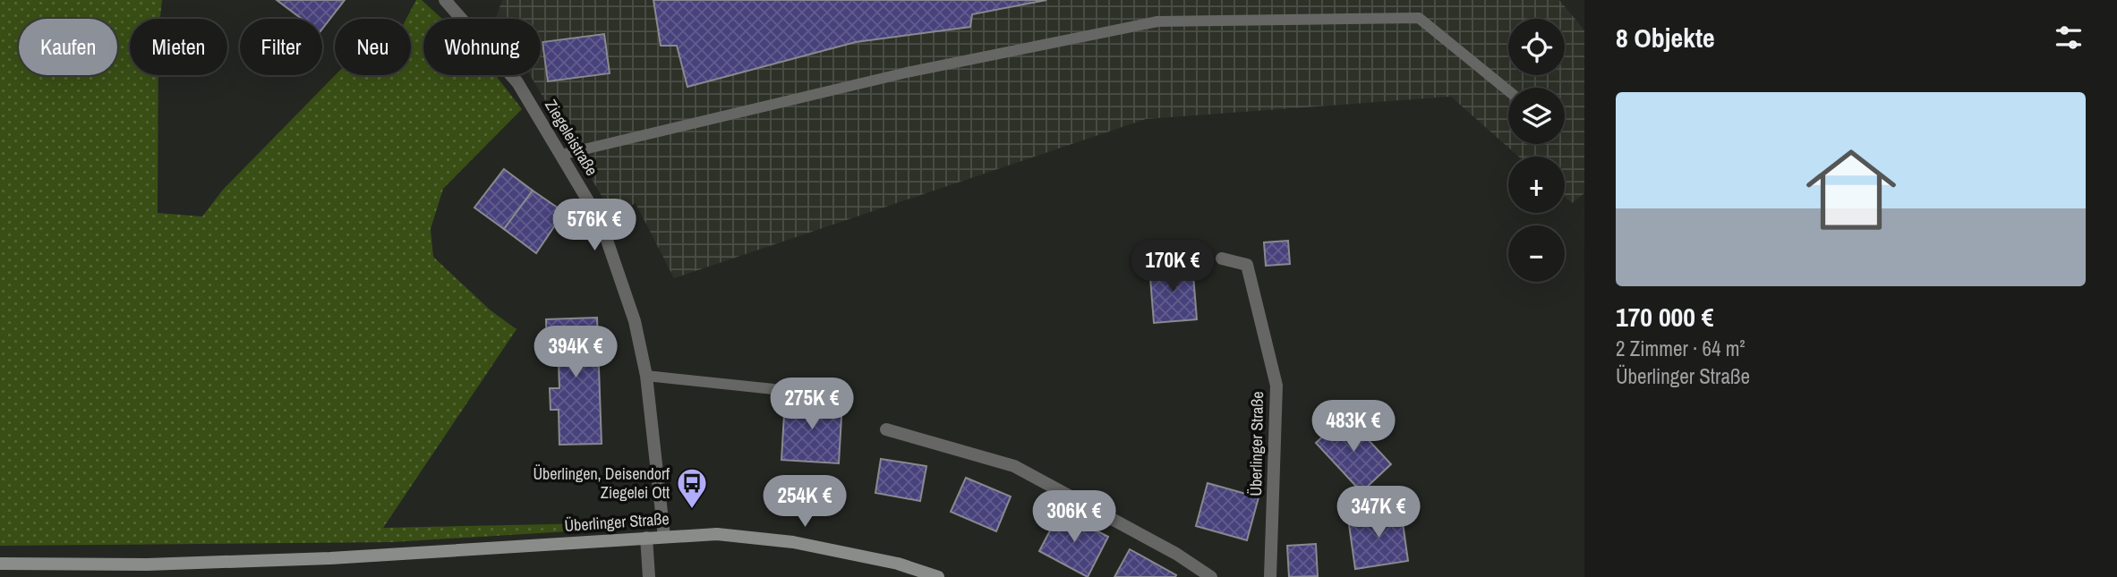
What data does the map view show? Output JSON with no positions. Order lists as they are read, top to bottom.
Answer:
{
  "streets": {
    "main road": ["Überlinger Straße"],
    "street": ["Ziegeleistraße"]
  },
  "crossings": [
    ["Ziegeleistraße", "Überlinger Straße"]
  ],
  "places": {
    "bus stop": ["Überlingen, Deisendorf Ziegelei Ott"]
  },
  "page": {
    "heading": "8 Objekte",
    "map_buttons": ["+", "−"],
    "chip": [
      "Kaufen",
      "Mieten",
      "Filter",
      "Neu",
      "Wohnung"
    ],
    "list": [
      {
        "name": "170 000 €",
        "note": "2 Zimmer · 64 m² · Überlinger Straße"
      }
    ],
    "price": [
      "576K €",
      "170K €",
      "394K €",
      "275K €",
      "483K €",
      "254K €",
      "347K €",
      "306K €"
    ]
  }
}
